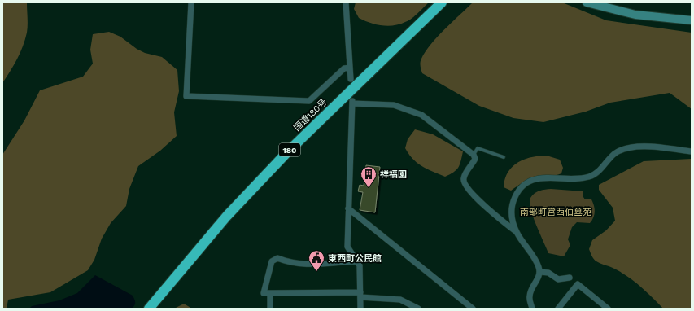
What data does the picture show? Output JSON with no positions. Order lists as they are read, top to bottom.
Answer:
{
  "streets": {
    "highway": ["国道180号", "180"]
  },
  "parks": ["南部町営西伯墓苑"],
  "places": {
    "building": ["祥福園"],
    "public building": ["東西町公民館"]
  }
}
